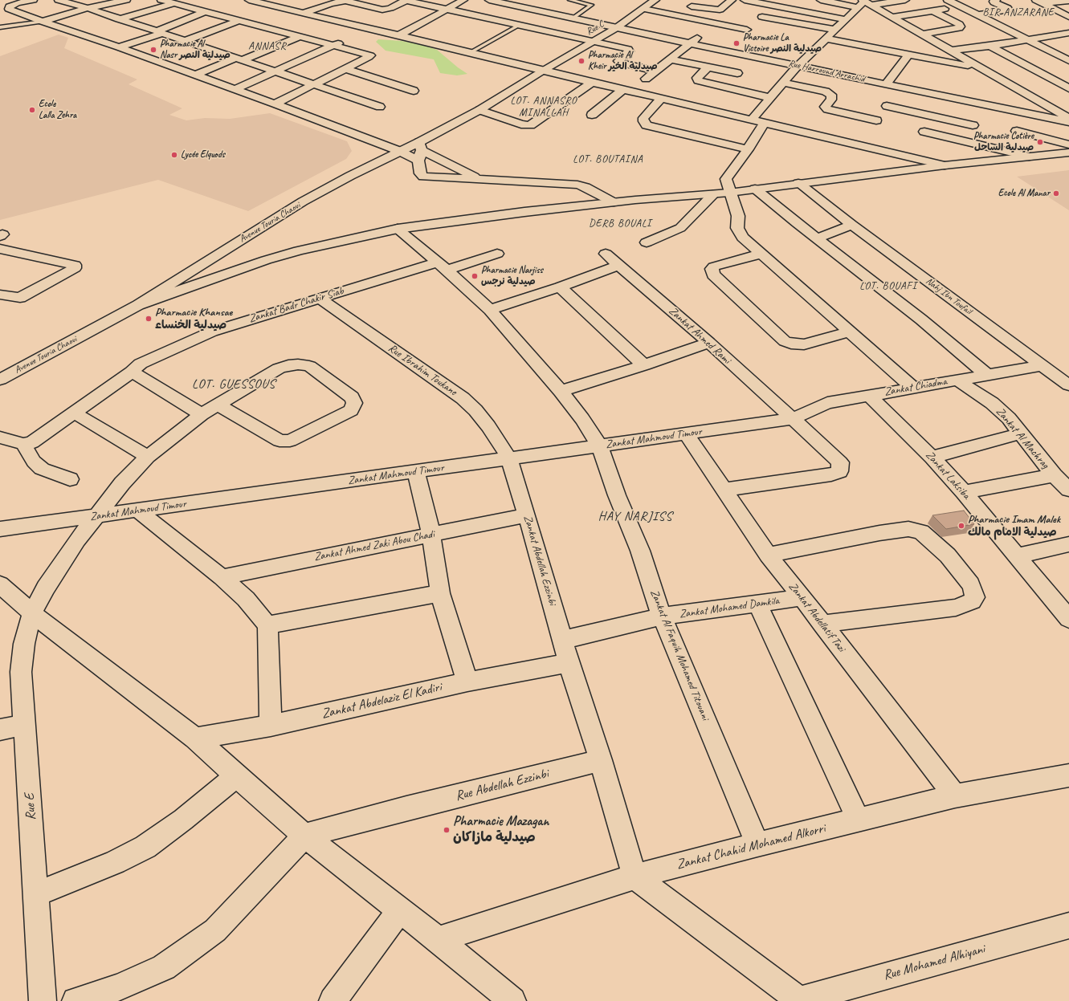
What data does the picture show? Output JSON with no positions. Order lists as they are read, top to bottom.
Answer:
{
  "streets": {
    "street": [
      "Rue C",
      "Rue Harround Arrachid",
      "Avenue Touria Chaoui",
      "Nahj Ibn Toufail",
      "Zankat Badr Chakir Siab",
      "Zankat Ahmed Rami",
      "Rue Ibrahim Toukane",
      "Zankat Chiadma",
      "Zankat Mahmoud Timour",
      "Zankat Al Machrag",
      "Zankat Laksiba",
      "Zankat Ahmed Zaki Abou Chadi",
      "Zankat Abdellah Ezzinbi",
      "Zankat Mohamed Damkila",
      "Zankat Abdellatif Tazi",
      "Zankat Al Faquih Mohamed Titouani",
      "Zankat Abdelaziz El Kadiri",
      "Rue Abdellah Ezzinbi",
      "Rue E",
      "Zankat Chahid Mohamed Alkorri",
      "Rue Mohamed Alhiyani"
    ]
  },
  "crossings": [
    ["Rue C", "Rue Harround Arrachid"],
    ["Rue C", "Avenue Touria Chaoui"],
    ["Nahj Ibn Toufail", "Zankat Chiadma"],
    ["Zankat Badr Chakir Siab", "Rue Ibrahim Toukane"],
    ["Zankat Badr Chakir Siab", "Zankat Al Faquih Mohamed Titouani"],
    ["Zankat Ahmed Rami", "Zankat Chiadma"],
    ["Zankat Ahmed Rami", "Zankat Mahmoud Timour"],
    ["Zankat Ahmed Rami", "Zankat Abdellatif Tazi"],
    ["Rue Ibrahim Toukane", "Zankat Mahmoud Timour"],
    ["Rue Ibrahim Toukane", "Zankat Abdellah Ezzinbi"],
    ["Zankat Chiadma", "Zankat Mahmoud Timour"],
    ["Zankat Chiadma", "Zankat Al Machrag"],
    ["Zankat Chiadma", "Zankat Laksiba"],
    ["Zankat Mahmoud Timour", "Zankat Abdellah Ezzinbi"],
    ["Zankat Mahmoud Timour", "Zankat Abdellatif Tazi"],
    ["Zankat Mahmoud Timour", "Zankat Al Faquih Mohamed Titouani"],
    ["Zankat Mahmoud Timour", "Rue E"],
    ["Zankat Ahmed Zaki Abou Chadi", "Zankat Abdellah Ezzinbi"],
    ["Zankat Abdellah Ezzinbi", "Zankat Mohamed Damkila"],
    ["Zankat Abdellah Ezzinbi", "Zankat Abdelaziz El Kadiri"],
    ["Zankat Mohamed Damkila", "Zankat Abdellatif Tazi"],
    ["Zankat Mohamed Damkila", "Zankat Al Faquih Mohamed Titouani"],
    ["Zankat Abdellatif Tazi", "Zankat Chahid Mohamed Alkorri"],
    ["Zankat Al Faquih Mohamed Titouani", "Zankat Chahid Mohamed Alkorri"]
  ],
  "districts": [
    "BIR ANZARANE",
    "ANNASR",
    "LOT. ANNASRO MINALLAH",
    "LOT. BOUTAINA",
    "DERB BOUALI",
    "LOT. BOUAFI",
    "LOT. GUESSOUS",
    "HAY NARJISS"
  ],
  "places": [
    "Pharmacie La Victoire صيدلية النصر",
    "Pharmacie Al Nasr صيدلية النصر",
    "Pharmacie Al Kheir صيدلية الخير",
    "Ecole Lalla Zehra",
    "Pharmacie Cotière صيدلية الساحل",
    "Lycée Elquods",
    "Ecole Al Manar",
    "Pharmacie Narjiss صيدلية نرجس",
    "Pharmacie Khansae صيدلية الخنساء",
    "Pharmacie Imam Malek صيدلية الامام مالك",
    "Pharmacie Mazagan صيدلية مازاكان"
  ]
}
